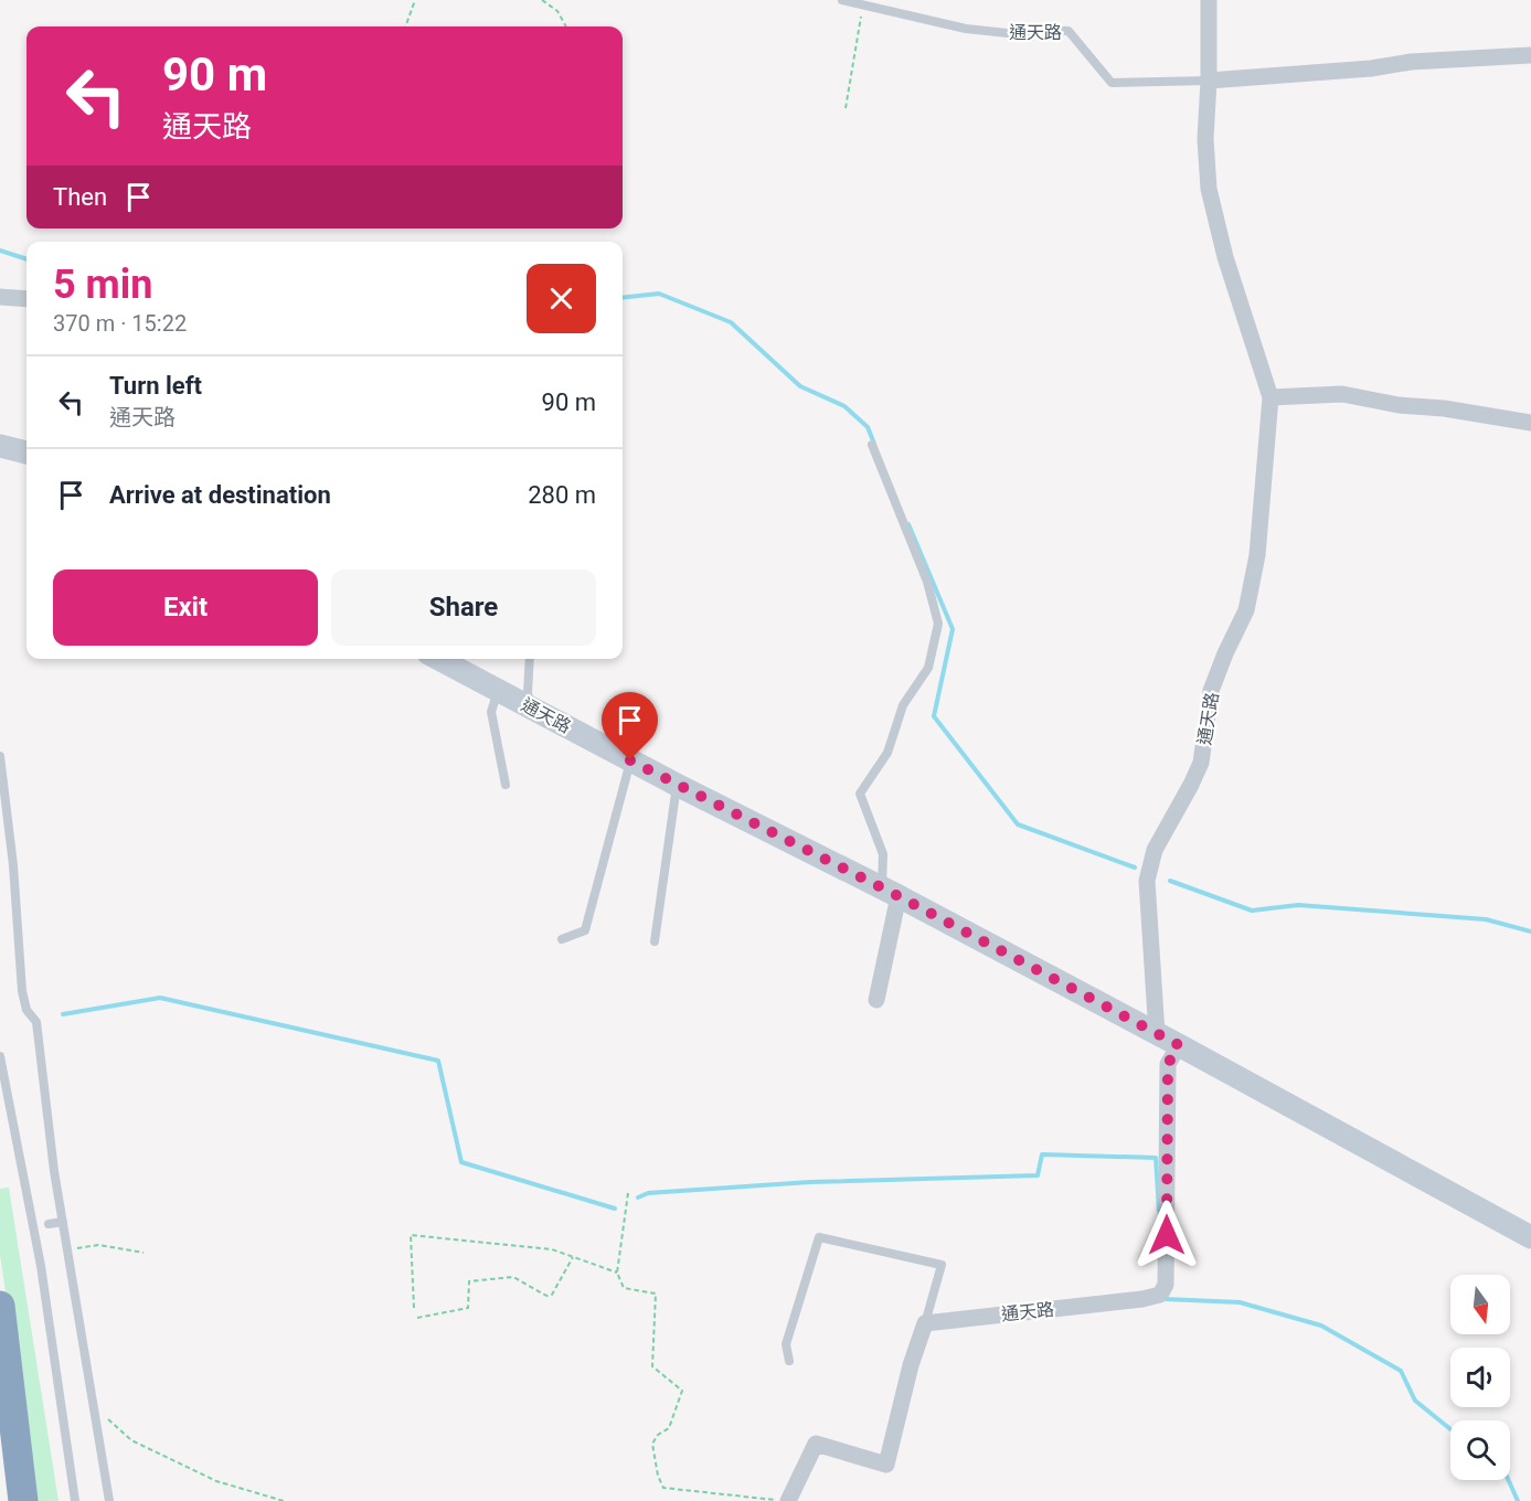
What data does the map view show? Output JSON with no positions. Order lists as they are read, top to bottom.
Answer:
{
  "streets": {
    "street": ["通天路"]
  },
  "north": "bottom",
  "page": {
    "turn": ["90 m", "通天路"],
    "then": "Then",
    "heading": ["5 min", "370 m · 15:22"],
    "list": [
      {
        "name": "Turn left",
        "note": "通天路",
        "value": "90 m"
      },
      {
        "name": "Arrive at destination",
        "value": "280 m"
      }
    ],
    "buttons": ["Exit", "Share"]
  }
}
